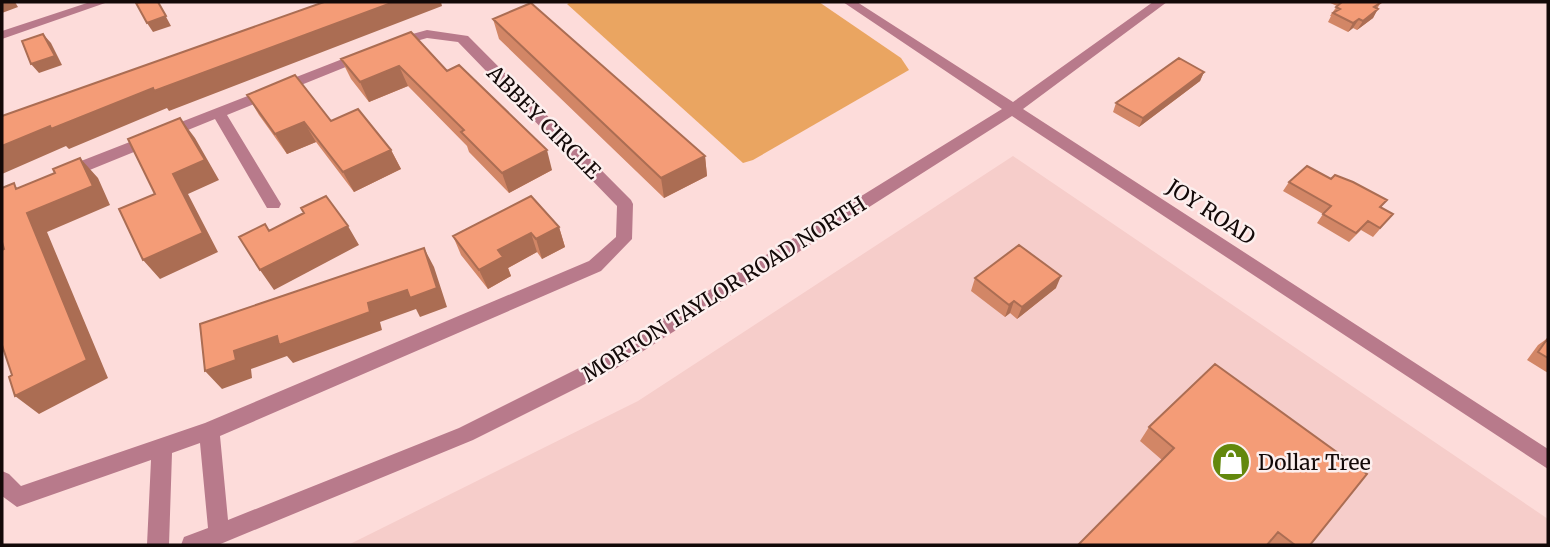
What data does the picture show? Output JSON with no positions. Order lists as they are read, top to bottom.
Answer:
{
  "streets": {
    "street": ["ABBEY CIRCLE", "JOY ROAD", "MORTON TAYLOR ROAD NORTH"]
  },
  "crossings": [
    ["JOY ROAD", "MORTON TAYLOR ROAD NORTH"]
  ],
  "places": {
    "shop": ["Dollar Tree"]
  }
}
